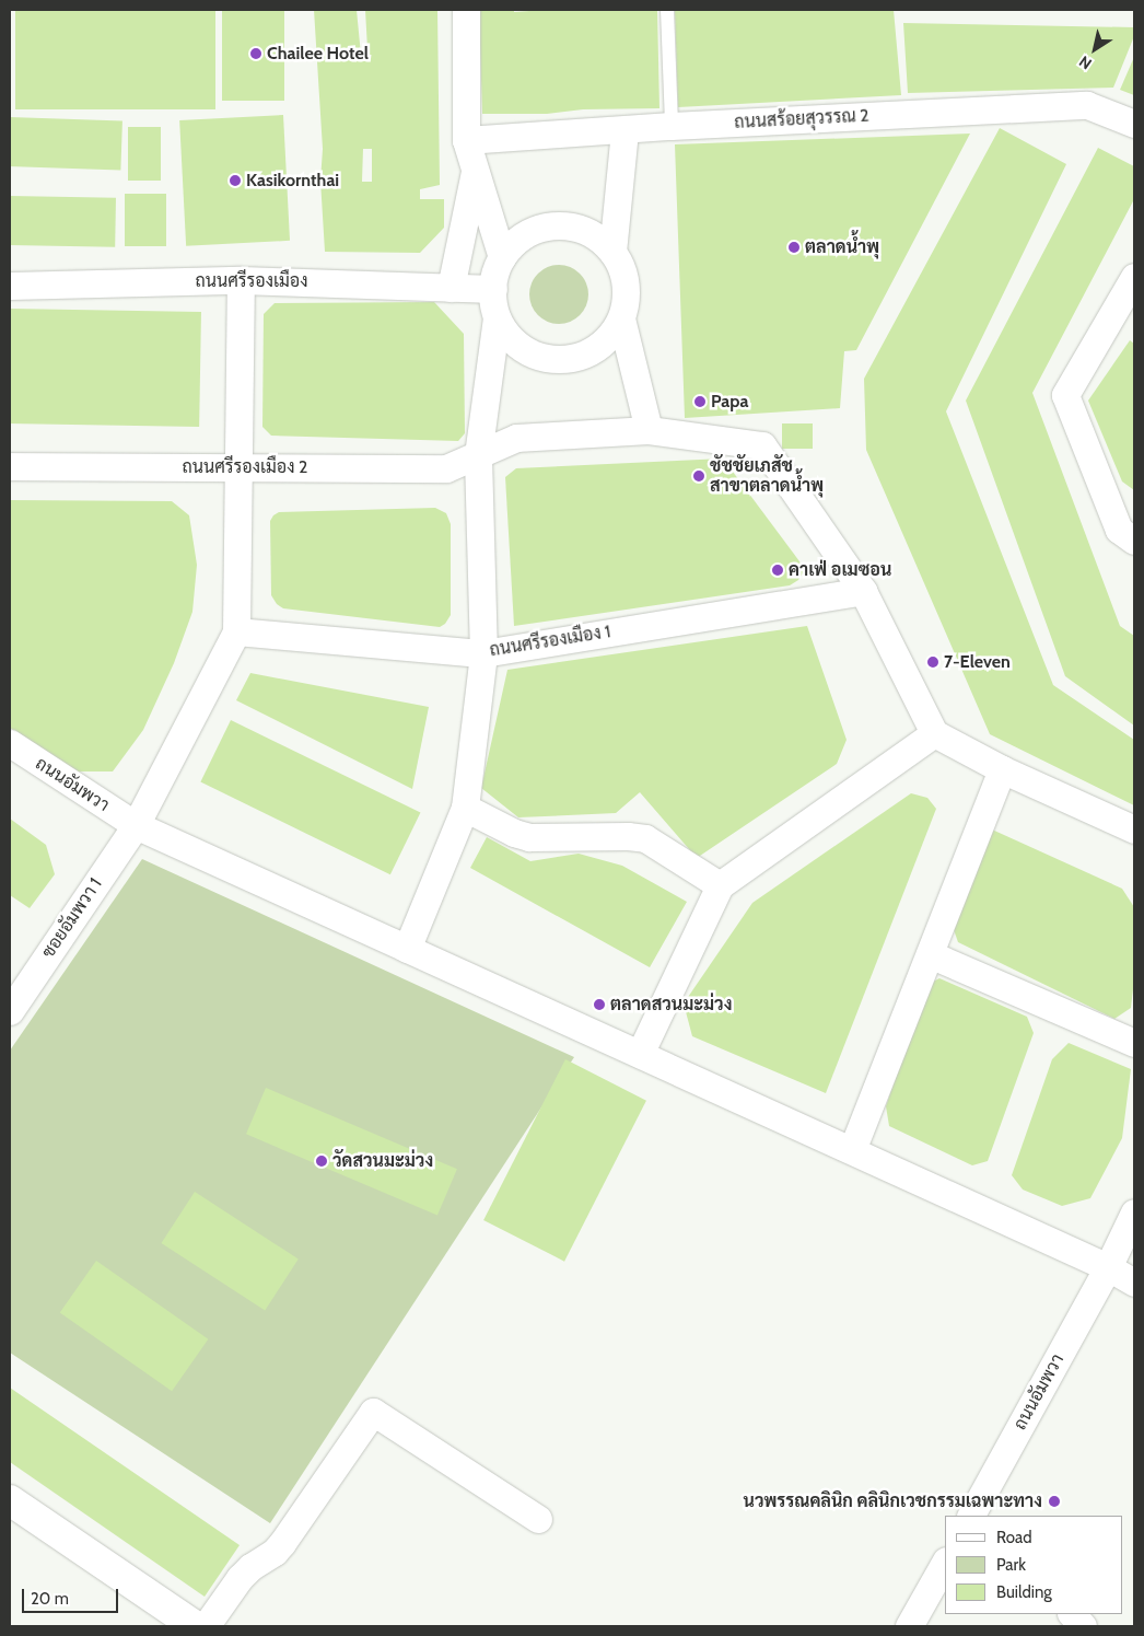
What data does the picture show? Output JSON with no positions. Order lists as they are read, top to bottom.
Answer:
{
  "streets": {
    "street": [
      "ถนนสร้อยสุวรรณ 2",
      "ถนนศรีรองเมือง",
      "ถนนศรีรองเมือง 2",
      "ถนนศรีรองเมือง 1",
      "ถนนอัมพวา",
      "ซอยอัมพวา 1"
    ]
  },
  "crossings": [
    ["ถนนศรีรองเมือง 2", "ถนนศรีรองเมือง 1"],
    ["ถนนศรีรองเมือง 1", "ซอยอัมพวา 1"],
    ["ถนนอัมพวา", "ซอยอัมพวา 1"]
  ],
  "places": [
    "Chailee Hotel",
    "Kasikornthai",
    "ตลาดน้ำพุ",
    "Papa",
    "ชัชชัยเภสัช สาขาตลาดน้ำพุ",
    "คาเฟ่ อเมซอน",
    "7-Eleven",
    "ตลาดสวนมะม่วง",
    "วัดสวนมะม่วง",
    "นวพรรณคลินิก คลินิกเวชกรรมเฉพาะทาง"
  ],
  "legend": ["Road", "Park", "Building"],
  "scale_bar": "20 m",
  "north": "bottom left"
}
